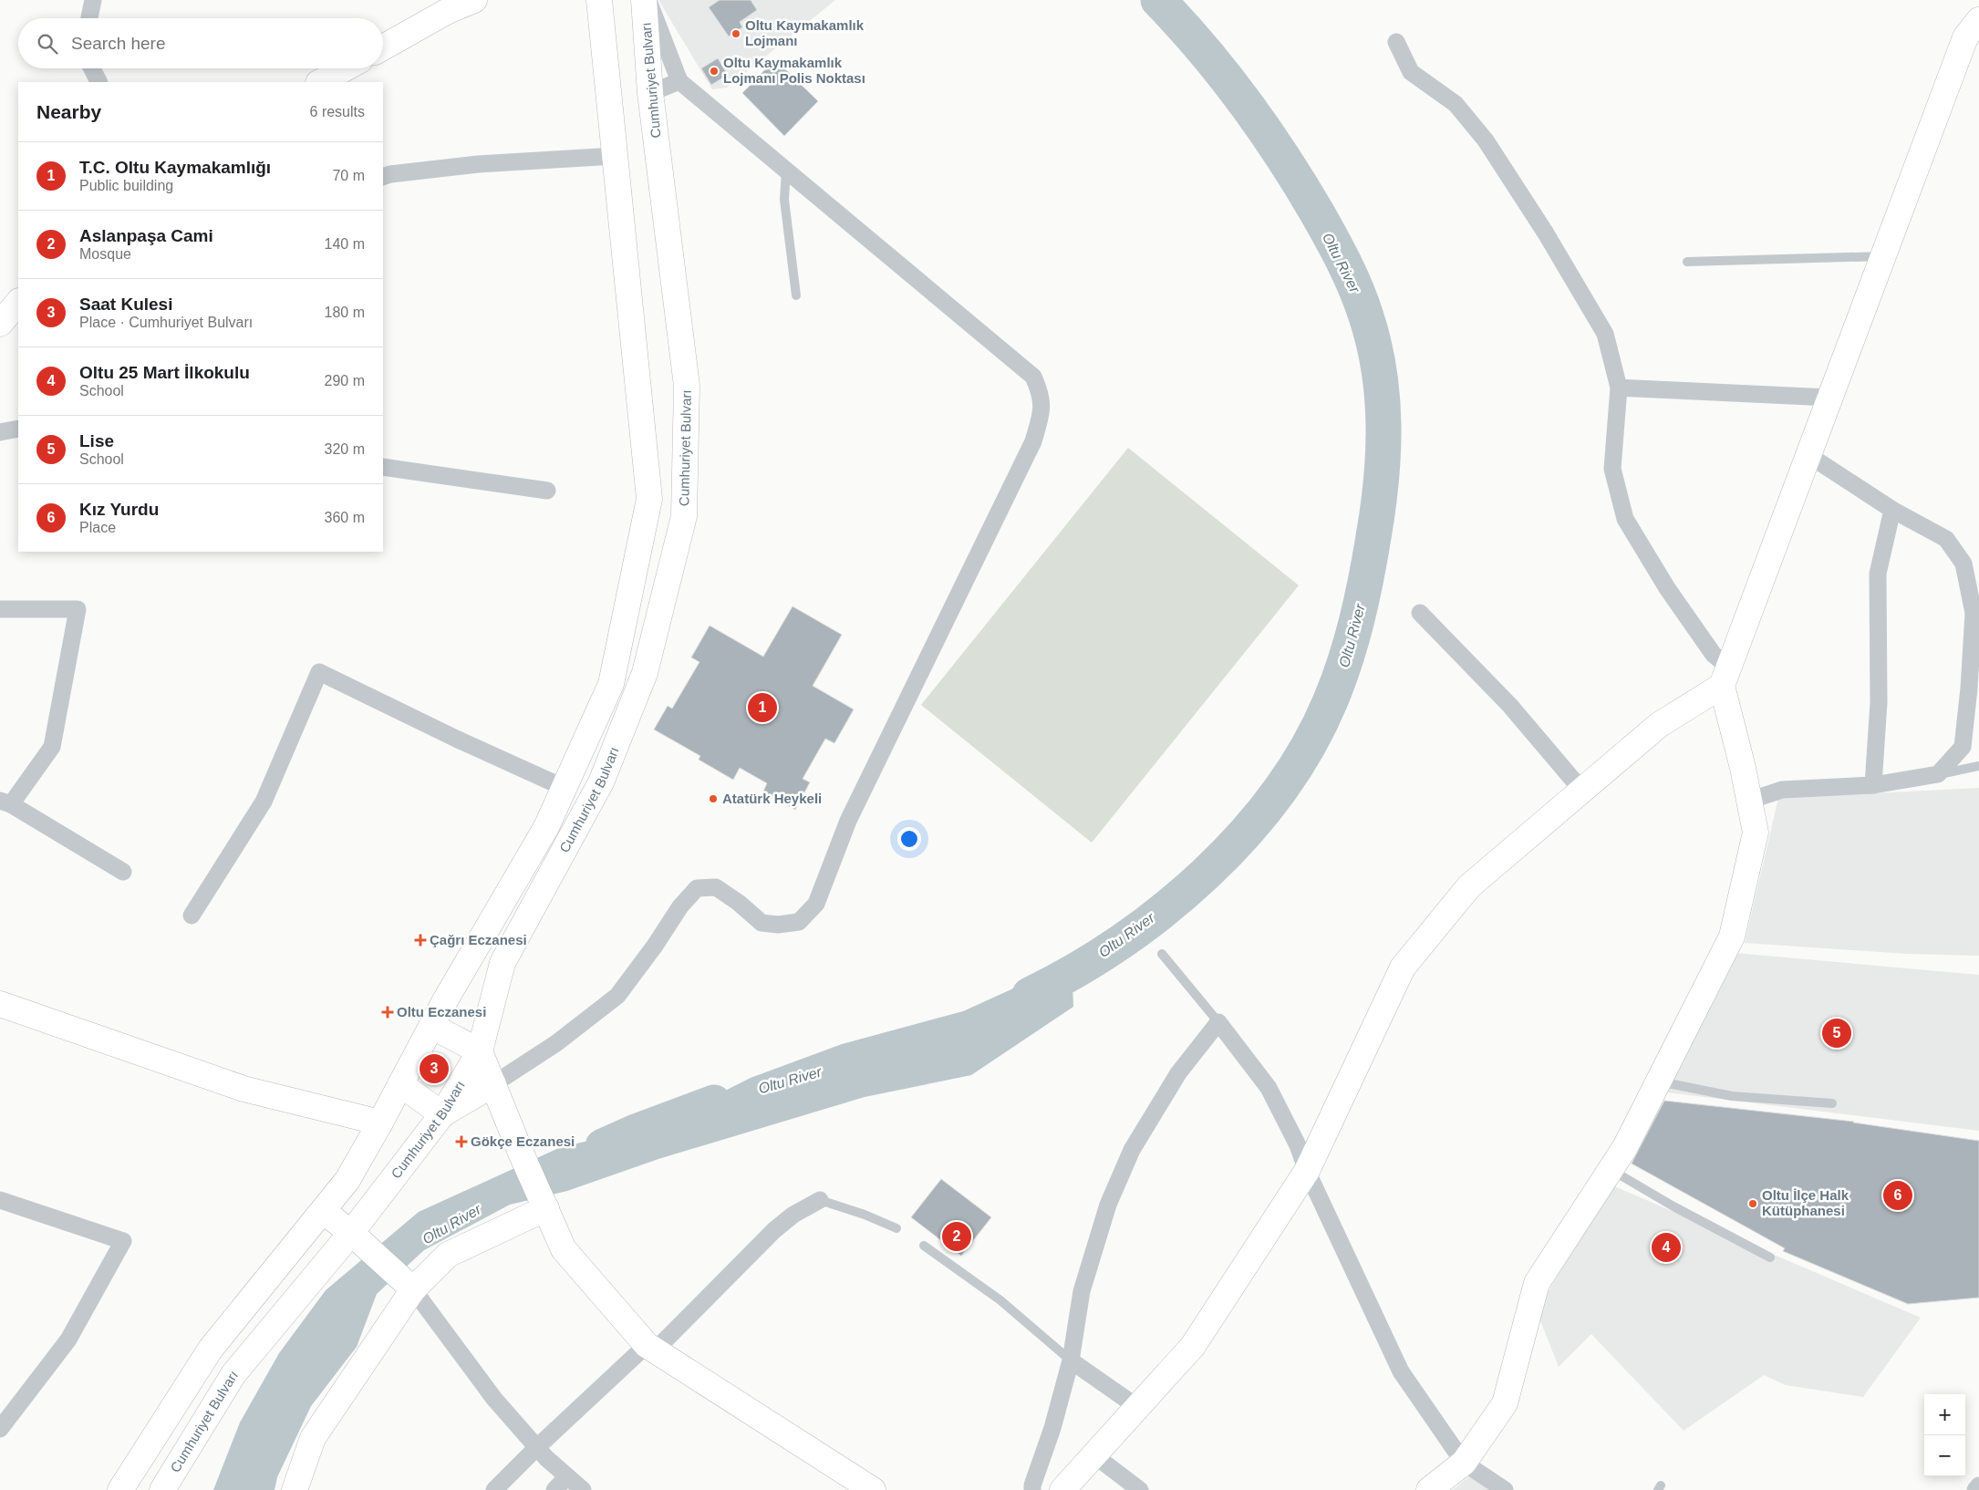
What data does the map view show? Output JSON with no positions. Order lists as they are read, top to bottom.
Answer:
{
  "streets": {
    "street": ["Cumhuriyet Bulvarı"]
  },
  "water": ["Oltu River"],
  "places": {
    "other": [
      "Oltu Kaymakamlık Lojmanı",
      "Oltu Kaymakamlık Lojmanı Polis Noktası",
      "Atatürk Heykeli",
      "Oltu İlçe Halk Kütüphanesi"
    ],
    "health": ["Çağrı Eczanesi", "Oltu Eczanesi", "Gökçe Eczanesi"]
  },
  "page": {
    "search": "Search here",
    "heading": ["Nearby", "6 results"],
    "list": [
      {
        "mark": "1",
        "name": "T.C. Oltu Kaymakamlığı",
        "note": "Public building",
        "value": "70 m"
      },
      {
        "mark": "2",
        "name": "Aslanpaşa Cami",
        "note": "Mosque",
        "value": "140 m"
      },
      {
        "mark": "3",
        "name": "Saat Kulesi",
        "note": "Place · Cumhuriyet Bulvarı",
        "value": "180 m"
      },
      {
        "mark": "4",
        "name": "Oltu 25 Mart İlkokulu",
        "note": "School",
        "value": "290 m"
      },
      {
        "mark": "5",
        "name": "Lise",
        "note": "School",
        "value": "320 m"
      },
      {
        "mark": "6",
        "name": "Kız Yurdu",
        "note": "Place",
        "value": "360 m"
      }
    ],
    "pins": [
      "1",
      "5",
      "3",
      "6",
      "2",
      "4"
    ],
    "map_buttons": ["+", "−"]
  }
}
